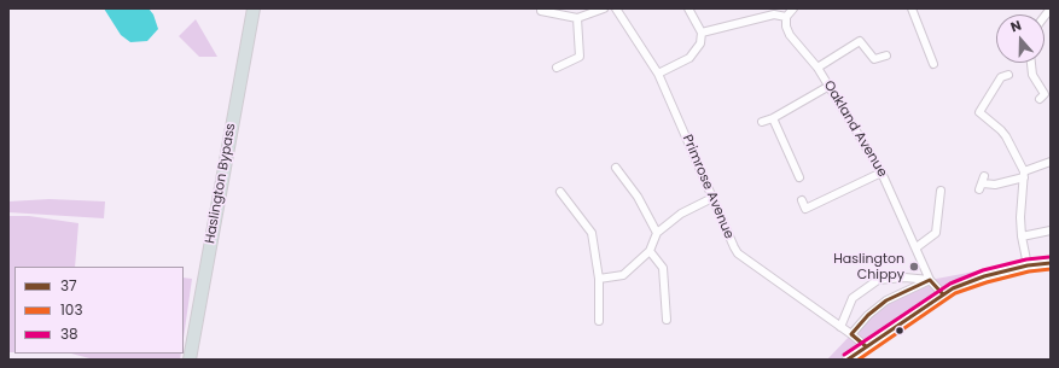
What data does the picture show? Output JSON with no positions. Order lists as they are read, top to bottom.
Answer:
{
  "streets": {
    "highway": ["Haslington Bypass"],
    "street": ["Oakland Avenue", "Primrose Avenue"]
  },
  "places": ["Haslington Chippy"],
  "lines": ["transit line 38", "transit line 37", "transit line 103"],
  "legend": ["37", "103", "38"],
  "north": "top"
}
